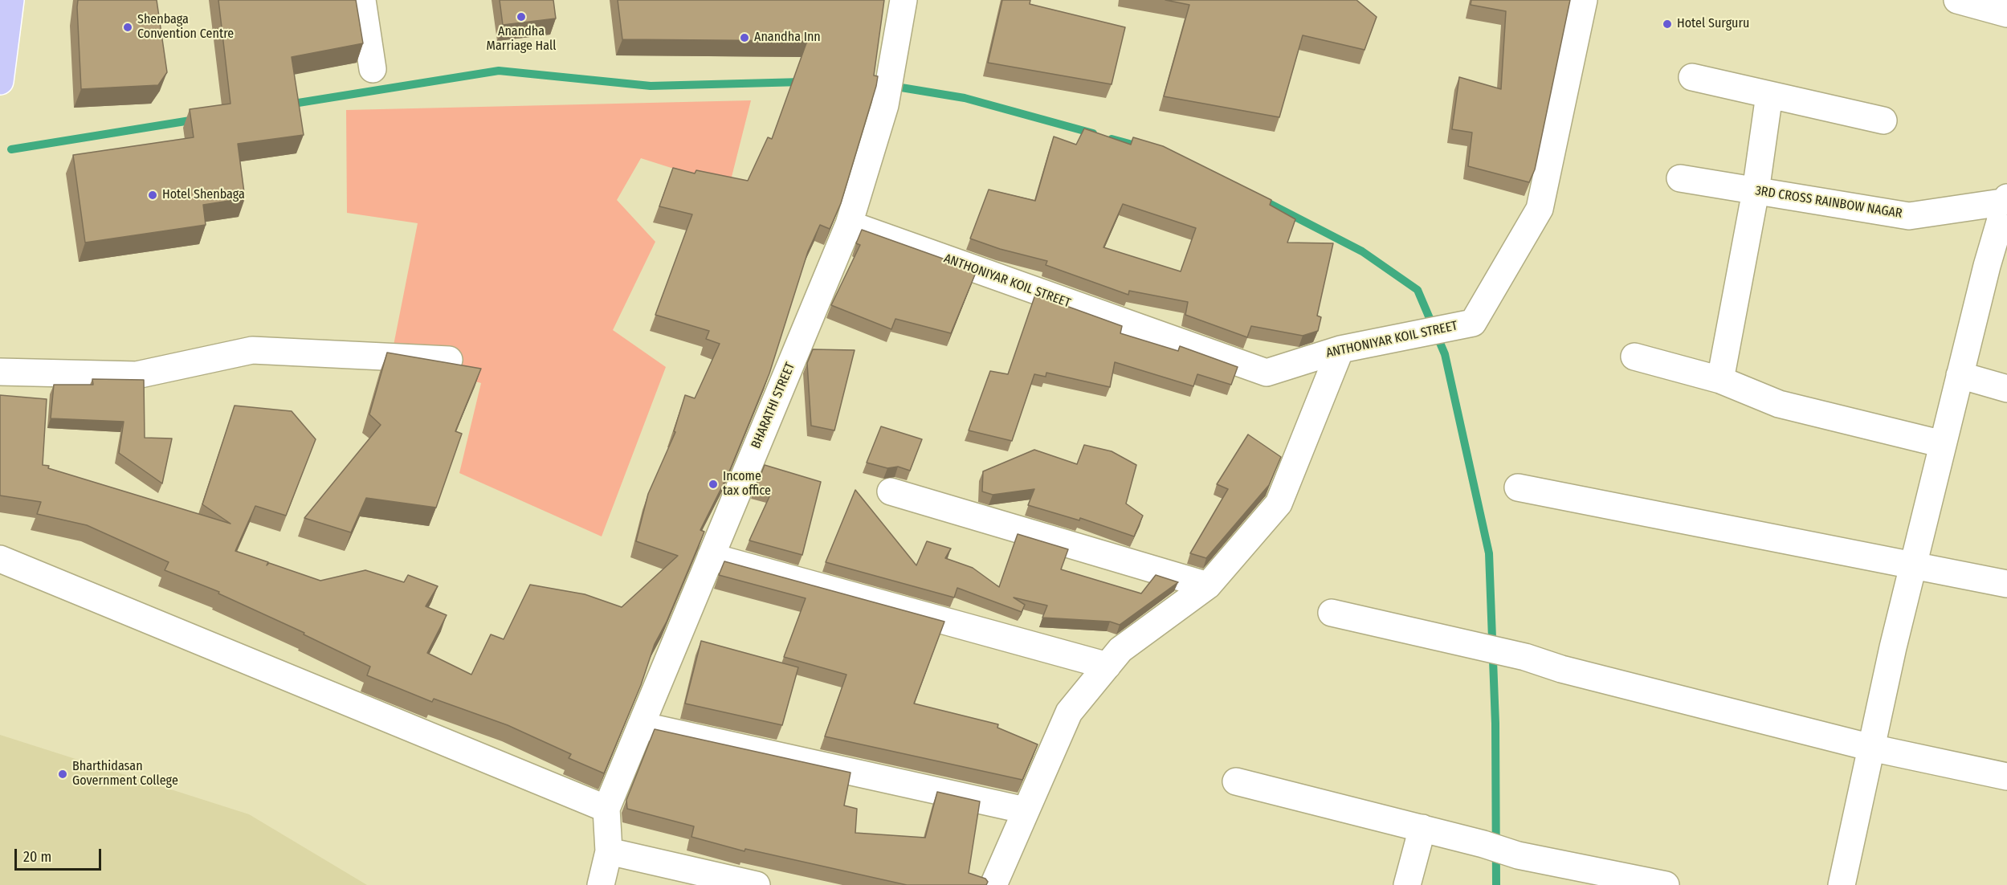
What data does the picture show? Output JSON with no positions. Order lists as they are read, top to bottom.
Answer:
{
  "streets": {
    "street": ["3RD CROSS RAINBOW NAGAR", "ANTHONIYAR KOIL STREET", "BHARATHI STREET"]
  },
  "crossings": [
    ["ANTHONIYAR KOIL STREET", "BHARATHI STREET"]
  ],
  "places": [
    "Anandha Marriage Hall",
    "Hotel Surguru",
    "Shenbaga Convention Centre",
    "Anandha Inn",
    "Hotel Shenbaga",
    "Income tax office",
    "Bharthidasan Government College"
  ],
  "scale_bar": "20 m"
}
